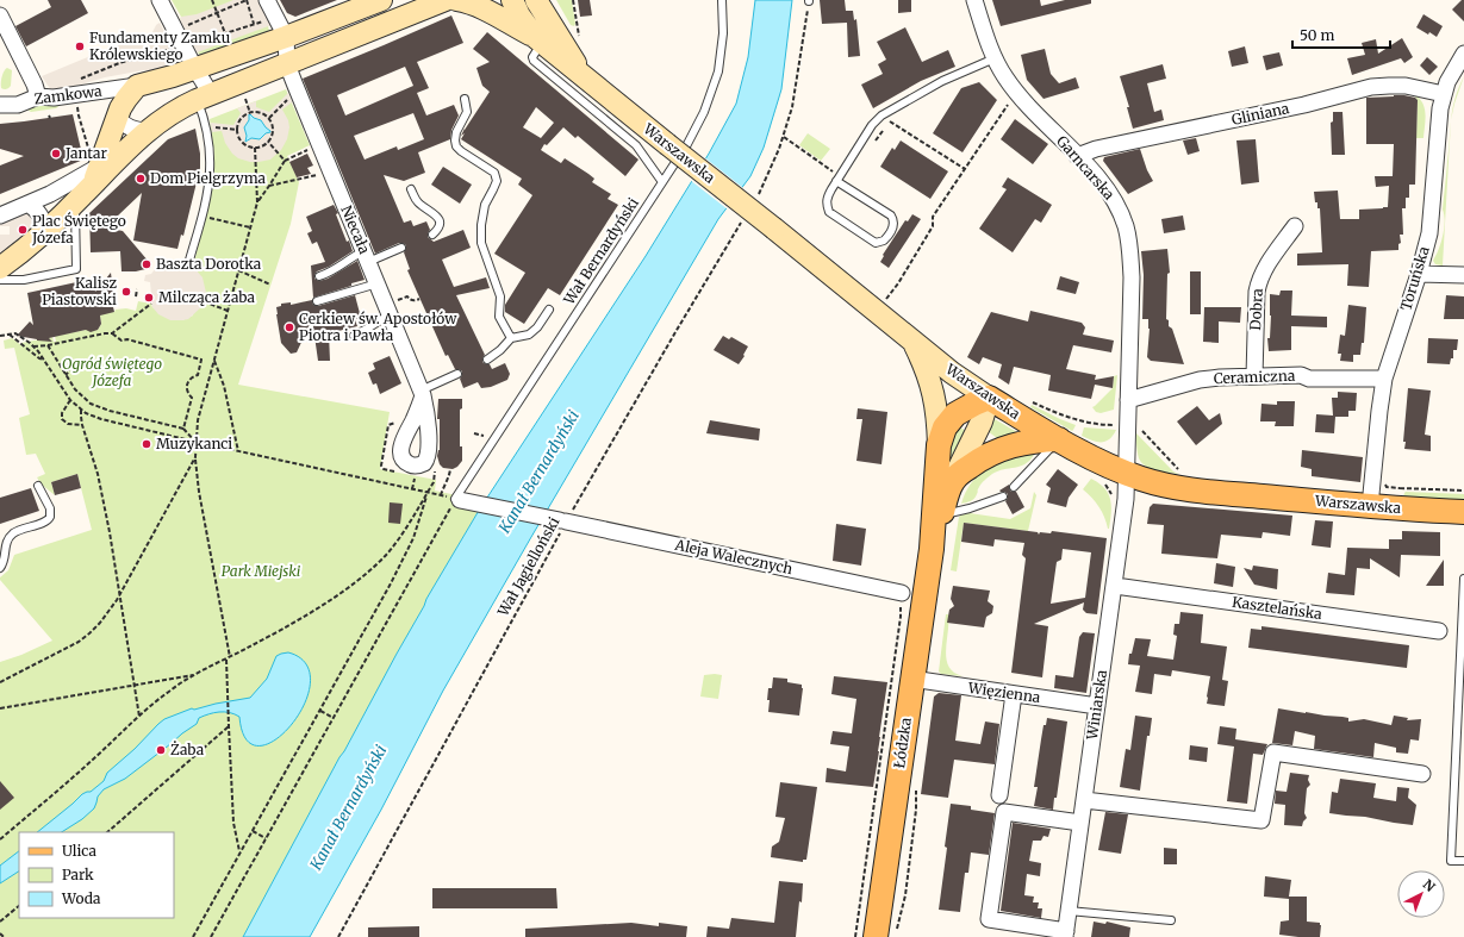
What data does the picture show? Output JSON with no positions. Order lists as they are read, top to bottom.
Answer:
{
  "streets": {
    "main road": ["Warszawska", "Łódzka"],
    "street": [
      "Zamkowa",
      "Gliniana",
      "Garncarska",
      "Niecała",
      "Toruńska",
      "Dobra",
      "Ceramiczna",
      "Aleja Walecznych",
      "Kasztelańska",
      "Więzienna",
      "Winiarska"
    ],
    "lane": ["Wał Bernardyński"],
    "path": ["Wał Jagielloński"]
  },
  "crossings": [
    ["Gliniana", "Garncarska"],
    ["Gliniana", "Toruńska"],
    ["Warszawska", "Garncarska"],
    ["Warszawska", "Toruńska"],
    ["Warszawska", "Winiarska"],
    ["Warszawska", "Łódzka"],
    ["Garncarska", "Ceramiczna"],
    ["Garncarska", "Winiarska"],
    ["Wał Bernardyński", "Aleja Walecznych"],
    ["Toruńska", "Ceramiczna"],
    ["Dobra", "Ceramiczna"],
    ["Aleja Walecznych", "Wał Jagielloński"],
    ["Kasztelańska", "Winiarska"],
    ["Więzienna", "Winiarska"],
    ["Więzienna", "Łódzka"]
  ],
  "water": ["Kanał Bernardyński"],
  "parks": ["Ogród świętego Józefa", "Park Miejski"],
  "places": [
    "Fundamenty Zamku Królewskiego",
    "Jantar",
    "Dom Pielgrzyma",
    "Plac Świętego Józefa",
    "Baszta Dorotka",
    "Kalisz Piastowski",
    "Milcząca żaba",
    "Cerkiew św. Apostołów Piotra i Pawła",
    "Muzykanci",
    "Żaba"
  ],
  "legend": ["Ulica", "Park", "Woda"],
  "scale_bar": "50 m",
  "north": "top right"
}
